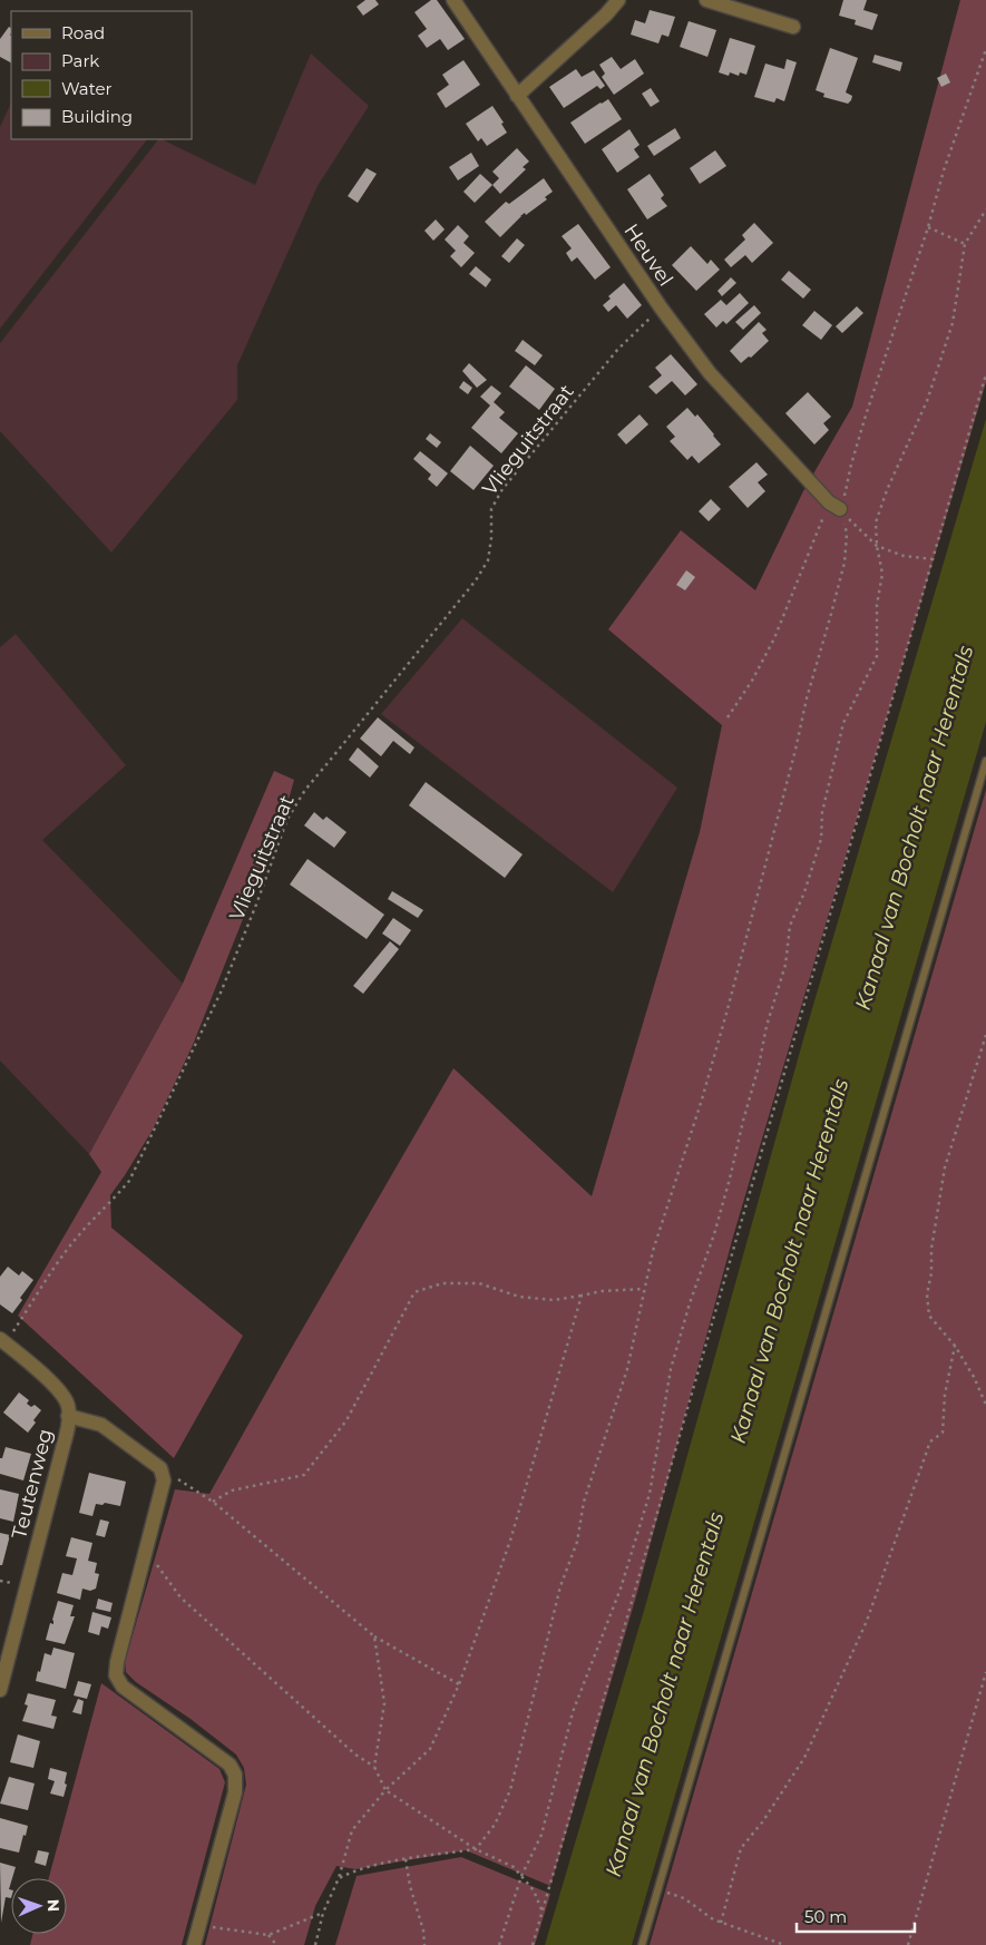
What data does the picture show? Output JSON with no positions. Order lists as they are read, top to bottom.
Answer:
{
  "streets": {
    "street": ["Heuvel", "Teutenweg"],
    "path": ["Vlieguitstraat"]
  },
  "crossings": [
    ["Heuvel", "Vlieguitstraat"]
  ],
  "water": ["Kanaal van Bocholt naar Herentals"],
  "legend": [
    "Road",
    "Park",
    "Water",
    "Building"
  ],
  "scale_bar": "50 m",
  "north": "right"
}
